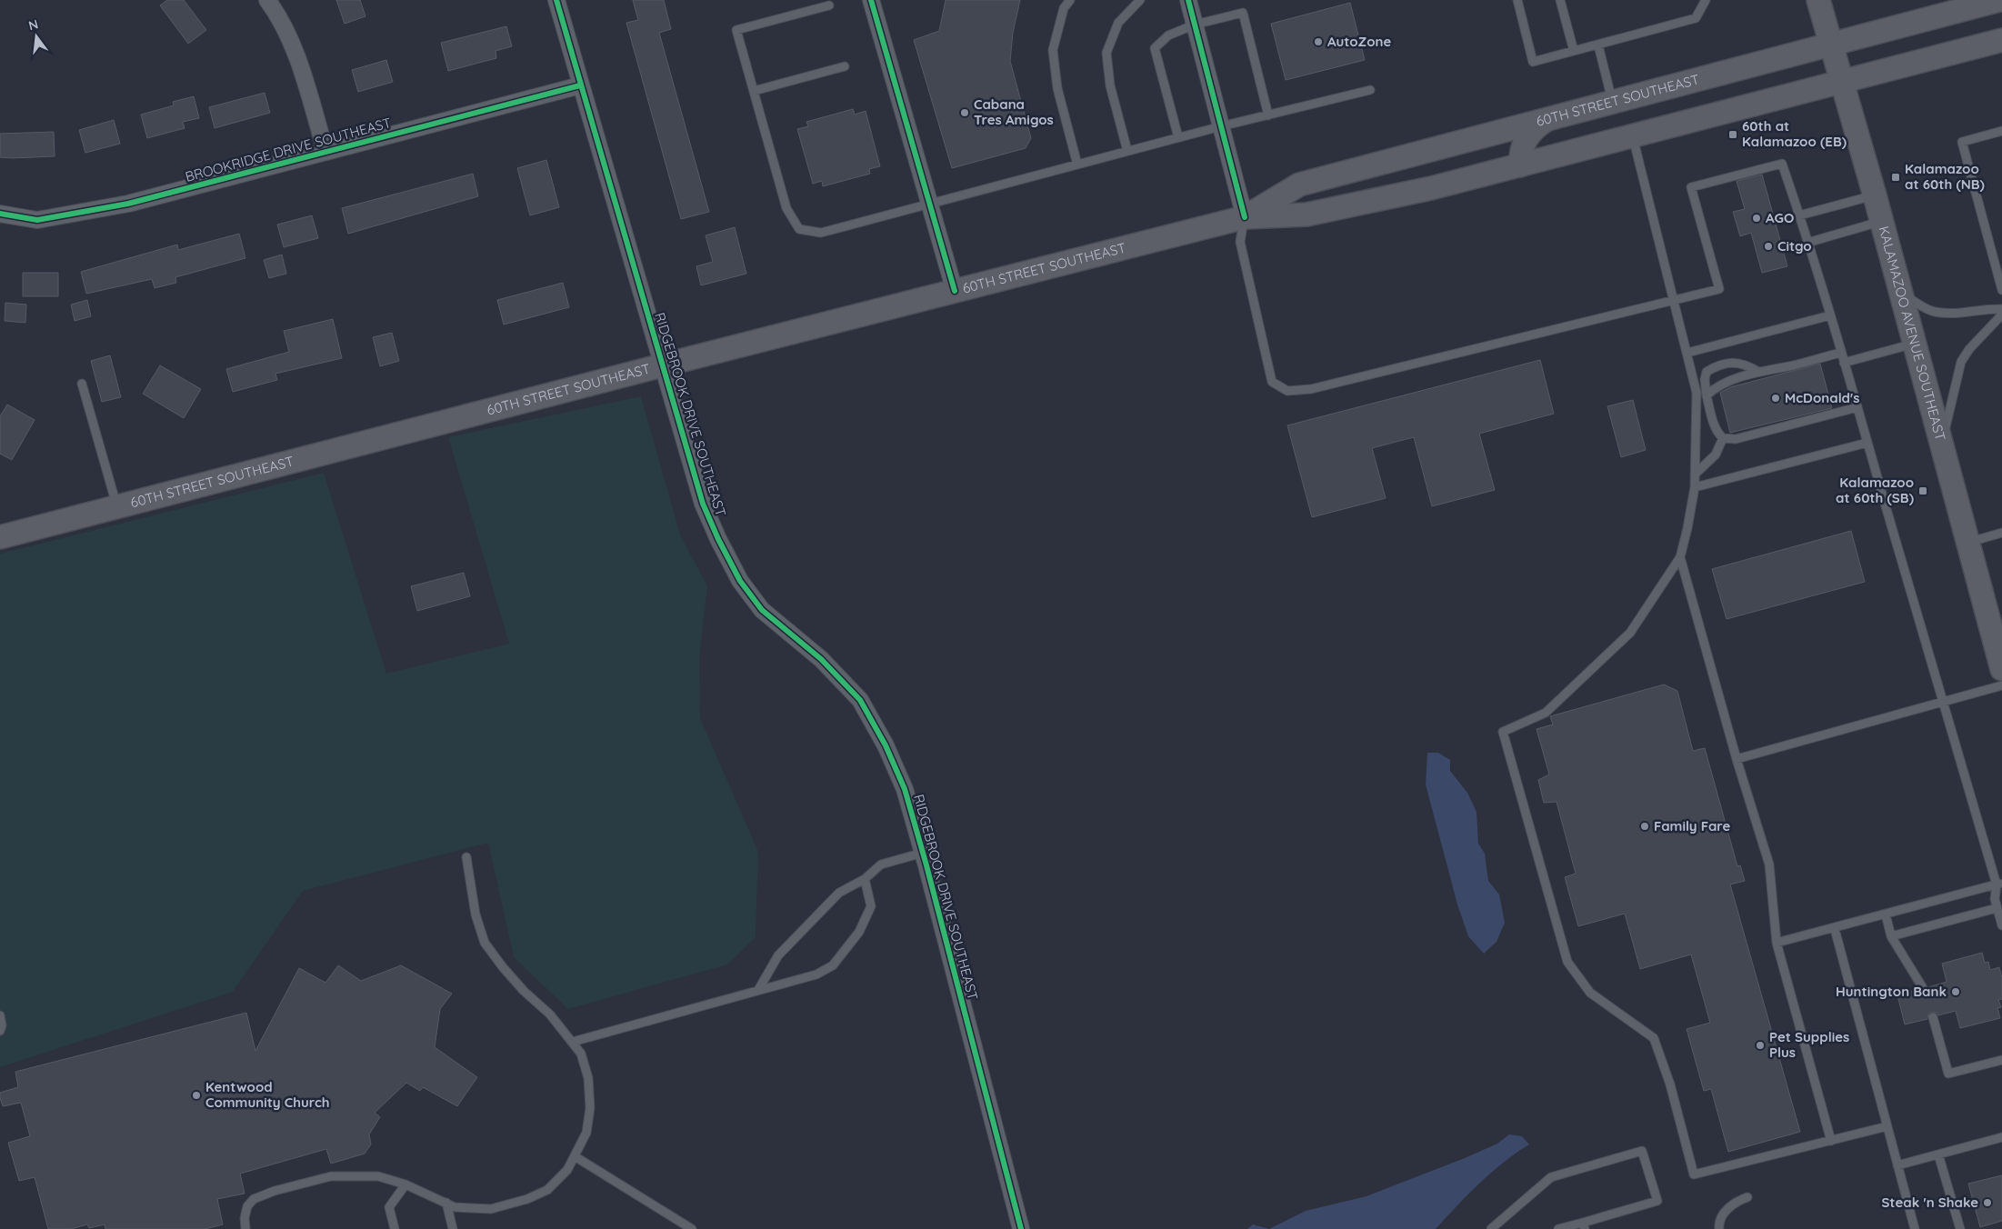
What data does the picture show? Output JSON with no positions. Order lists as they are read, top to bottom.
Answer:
{
  "streets": {
    "main road": ["60TH STREET SOUTHEAST", "KALAMAZOO AVENUE SOUTHEAST"],
    "street": ["BROOKRIDGE DRIVE SOUTHEAST", "RIDGEBROOK DRIVE SOUTHEAST"]
  },
  "crossings": [
    ["60TH STREET SOUTHEAST", "KALAMAZOO AVENUE SOUTHEAST"],
    ["60TH STREET SOUTHEAST", "RIDGEBROOK DRIVE SOUTHEAST"],
    ["BROOKRIDGE DRIVE SOUTHEAST", "RIDGEBROOK DRIVE SOUTHEAST"]
  ],
  "places": {
    "other": [
      "AutoZone",
      "Cabana Tres Amigos",
      "AGO",
      "Citgo",
      "McDonald's",
      "Family Fare",
      "Huntington Bank",
      "Pet Supplies Plus",
      "Kentwood Community Church",
      "Steak 'n Shake"
    ],
    "transit": ["60th at Kalamazoo (EB)", "Kalamazoo at 60th (NB)", "Kalamazoo at 60th (SB)"]
  },
  "north": "top"
}
